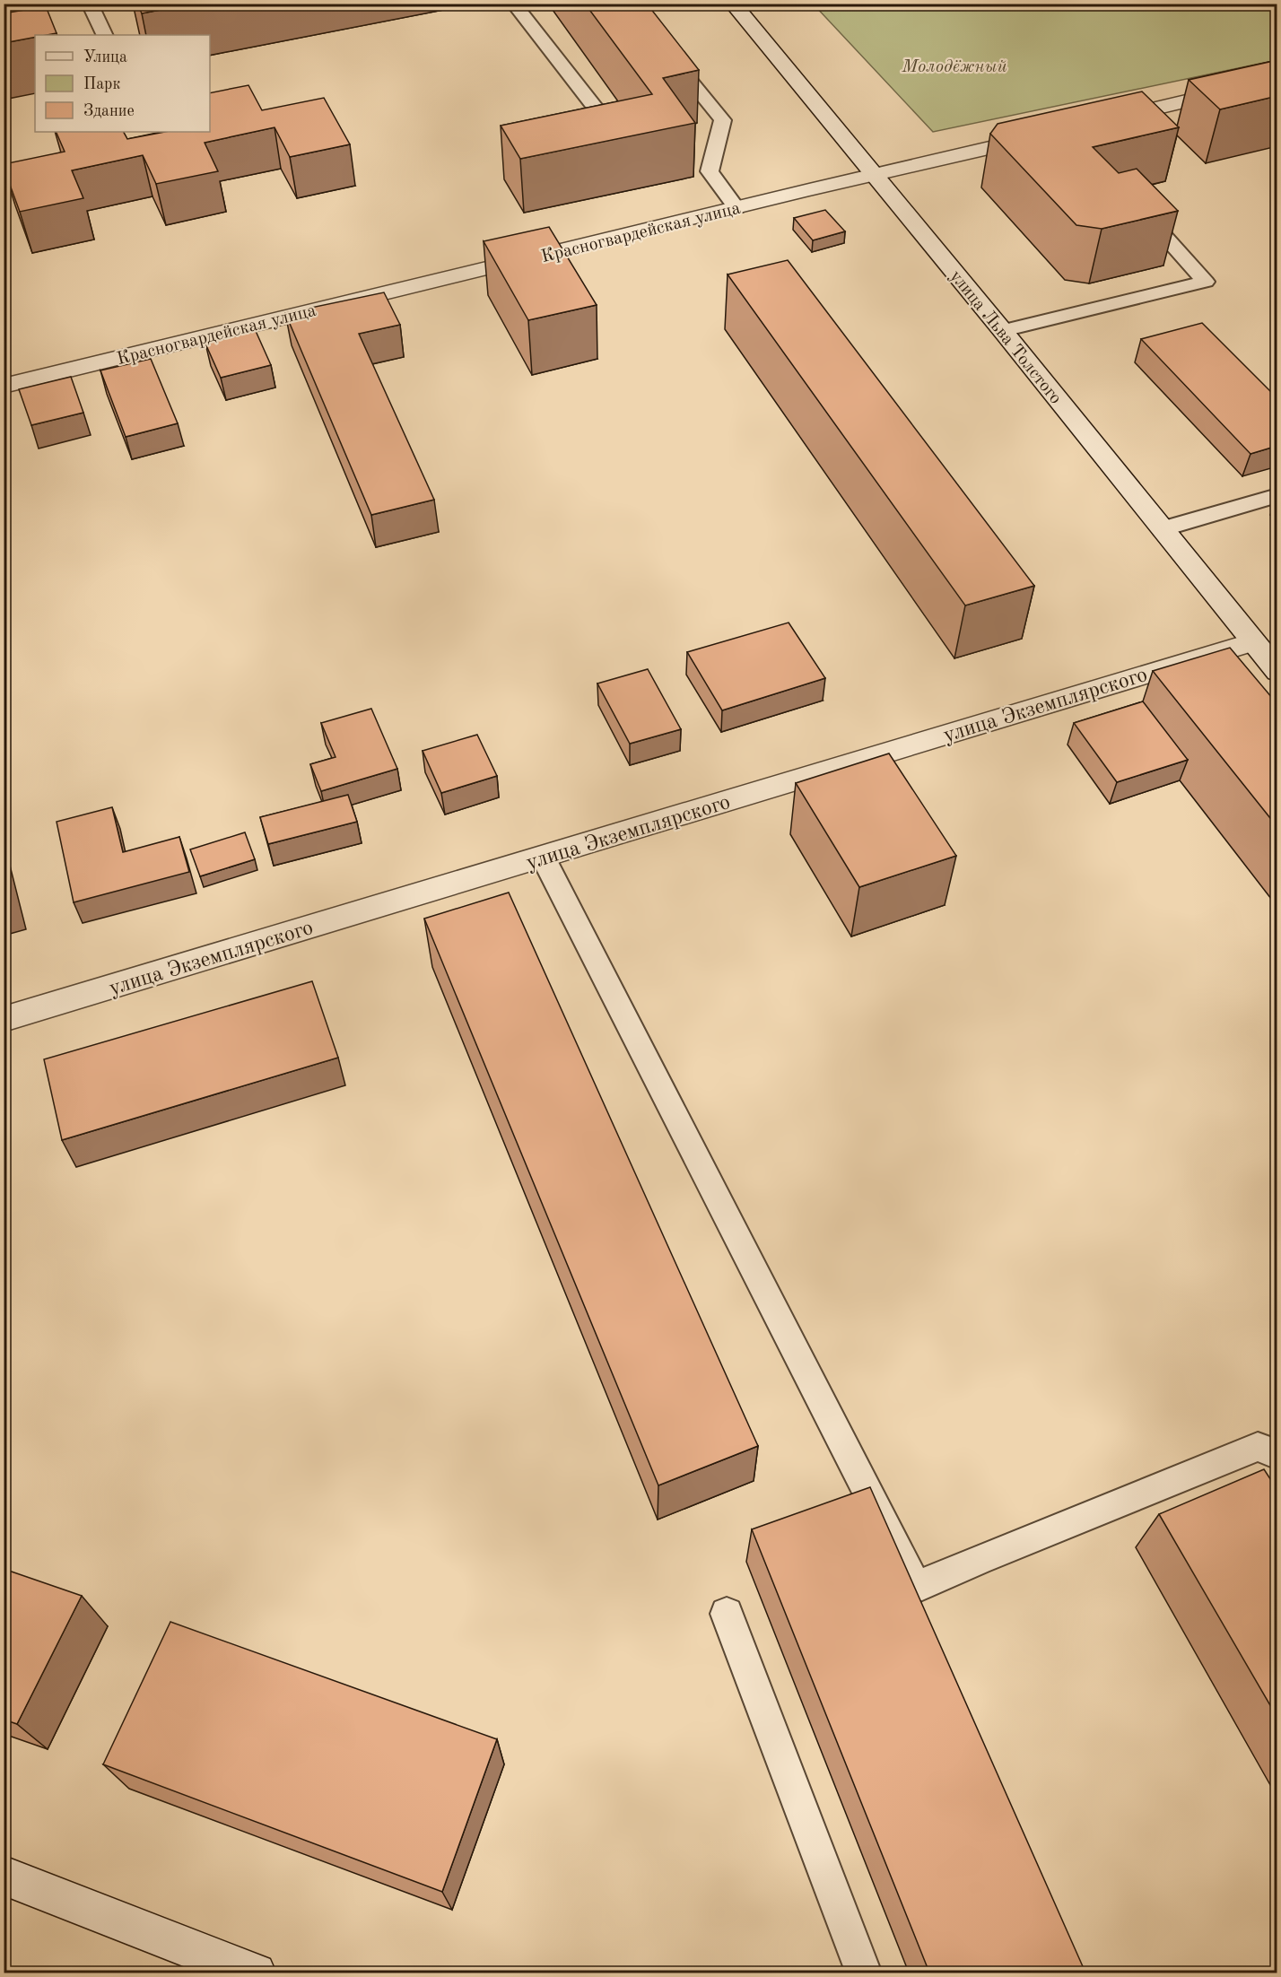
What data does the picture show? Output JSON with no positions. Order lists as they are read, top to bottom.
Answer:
{
  "streets": {
    "street": ["Красногвардейская улица", "улица Льва Толстого", "улица Экземплярского"]
  },
  "crossings": [
    ["Красногвардейская улица", "улица Льва Толстого"],
    ["улица Льва Толстого", "улица Экземплярского"]
  ],
  "parks": ["Молодёжный"],
  "legend": ["Улица", "Парк", "Здание"]
}
